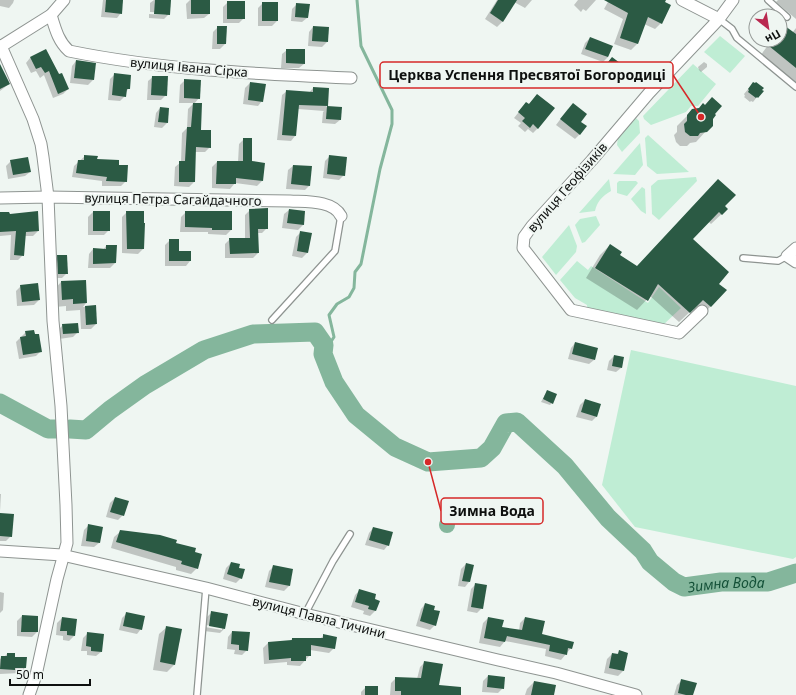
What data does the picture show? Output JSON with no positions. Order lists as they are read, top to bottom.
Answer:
{
  "streets": {
    "street": [
      "вулиця Івана Сірка",
      "вулиця Геофізиків",
      "вулиця Петра Сагайдачного",
      "вулиця Павла Тичини"
    ]
  },
  "water": ["Зимна Вода"],
  "places": ["Церква Успення Пресвятої Богородиці", "Зимна Вода"],
  "scale_bar": "50 m",
  "north": "bottom right"
}
